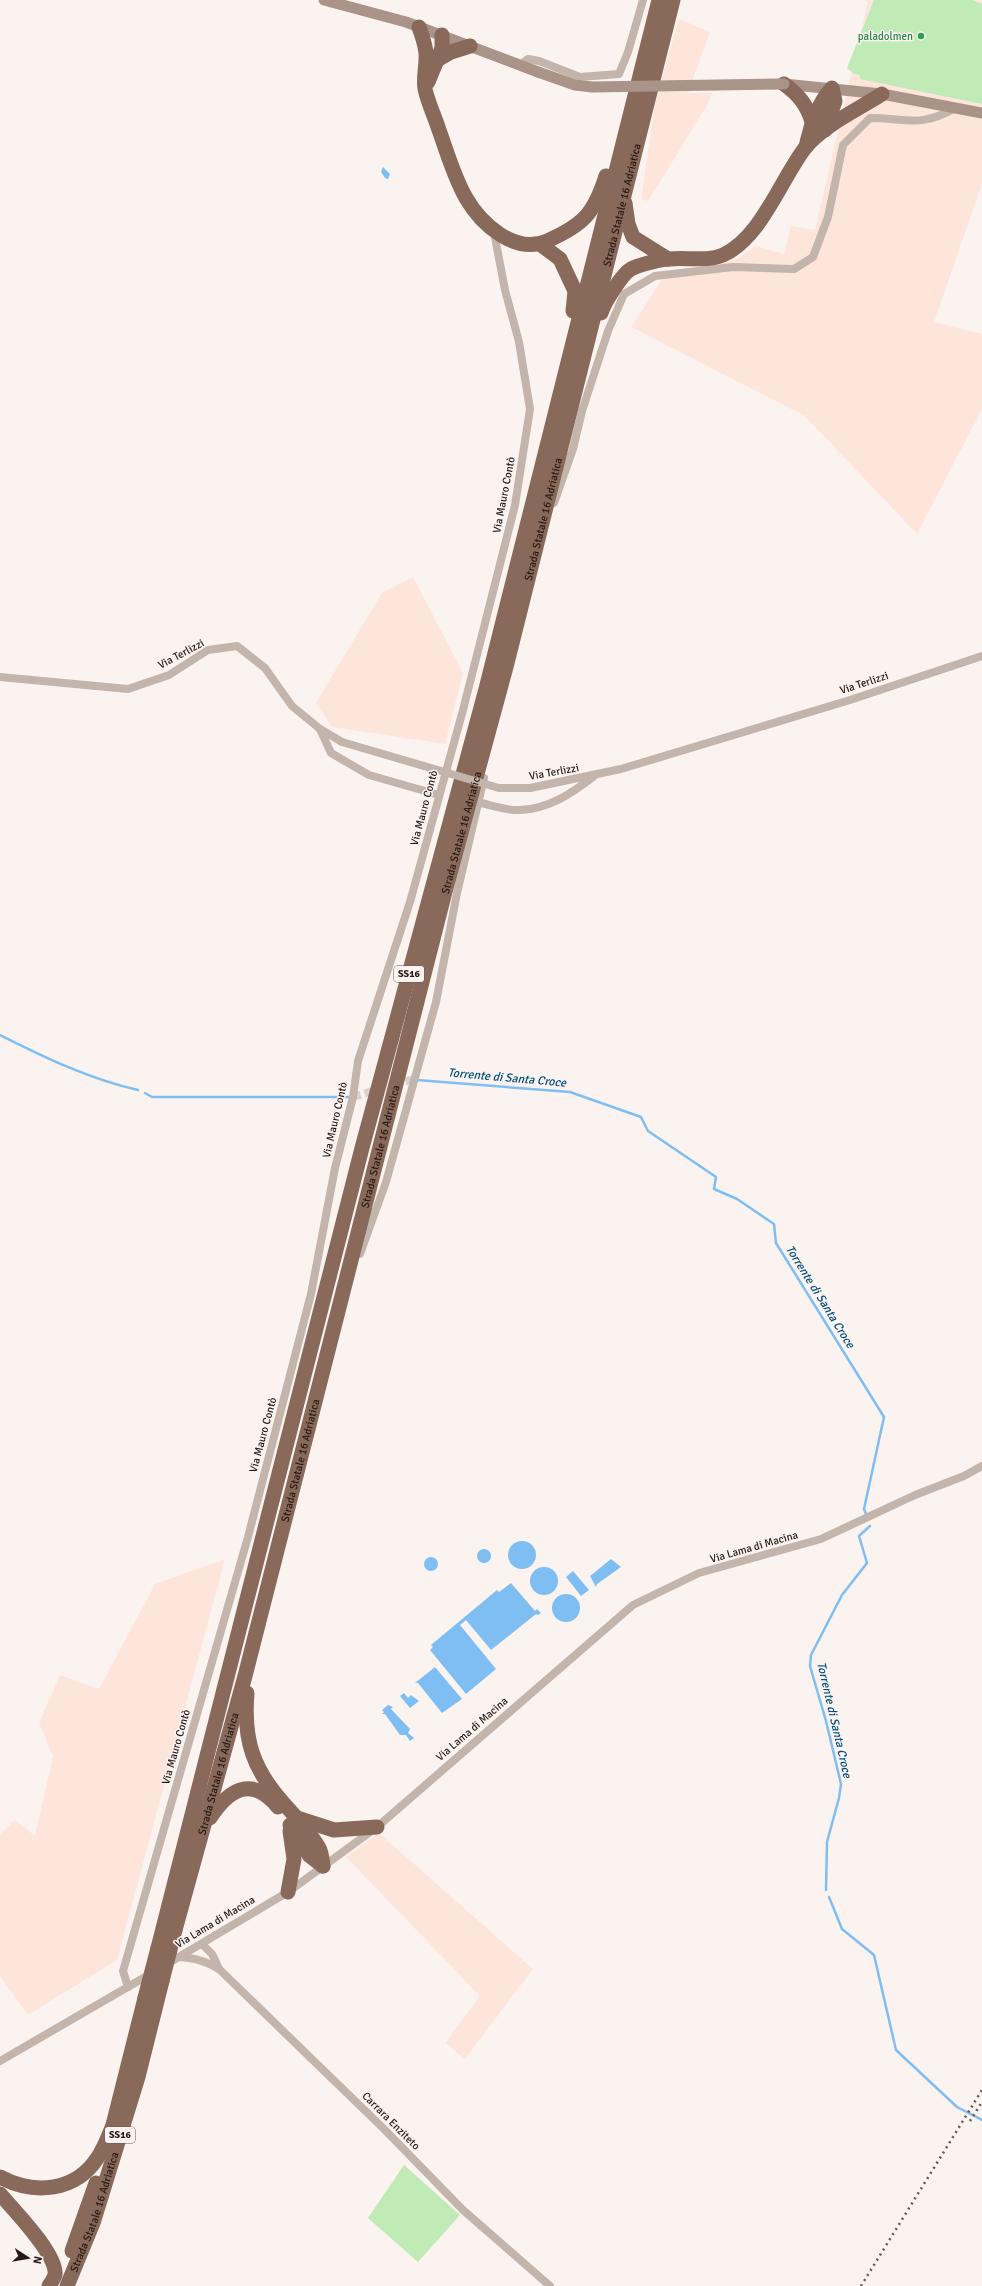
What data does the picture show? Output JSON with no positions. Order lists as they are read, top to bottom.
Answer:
{
  "streets": {
    "highway": ["Strada Statale 16 Adriatica", "SS16"],
    "street": [
      "Via Mauro Contò",
      "Via Terlizzi",
      "Via Lama di Macina",
      "Carrara Enziteto"
    ]
  },
  "crossings": [
    ["Via Mauro Contò", "Via Lama di Macina"],
    ["Via Lama di Macina", "Carrara Enziteto"]
  ],
  "water": ["Torrente di Santa Croce"],
  "places": ["paladolmen"],
  "north": "right"
}
